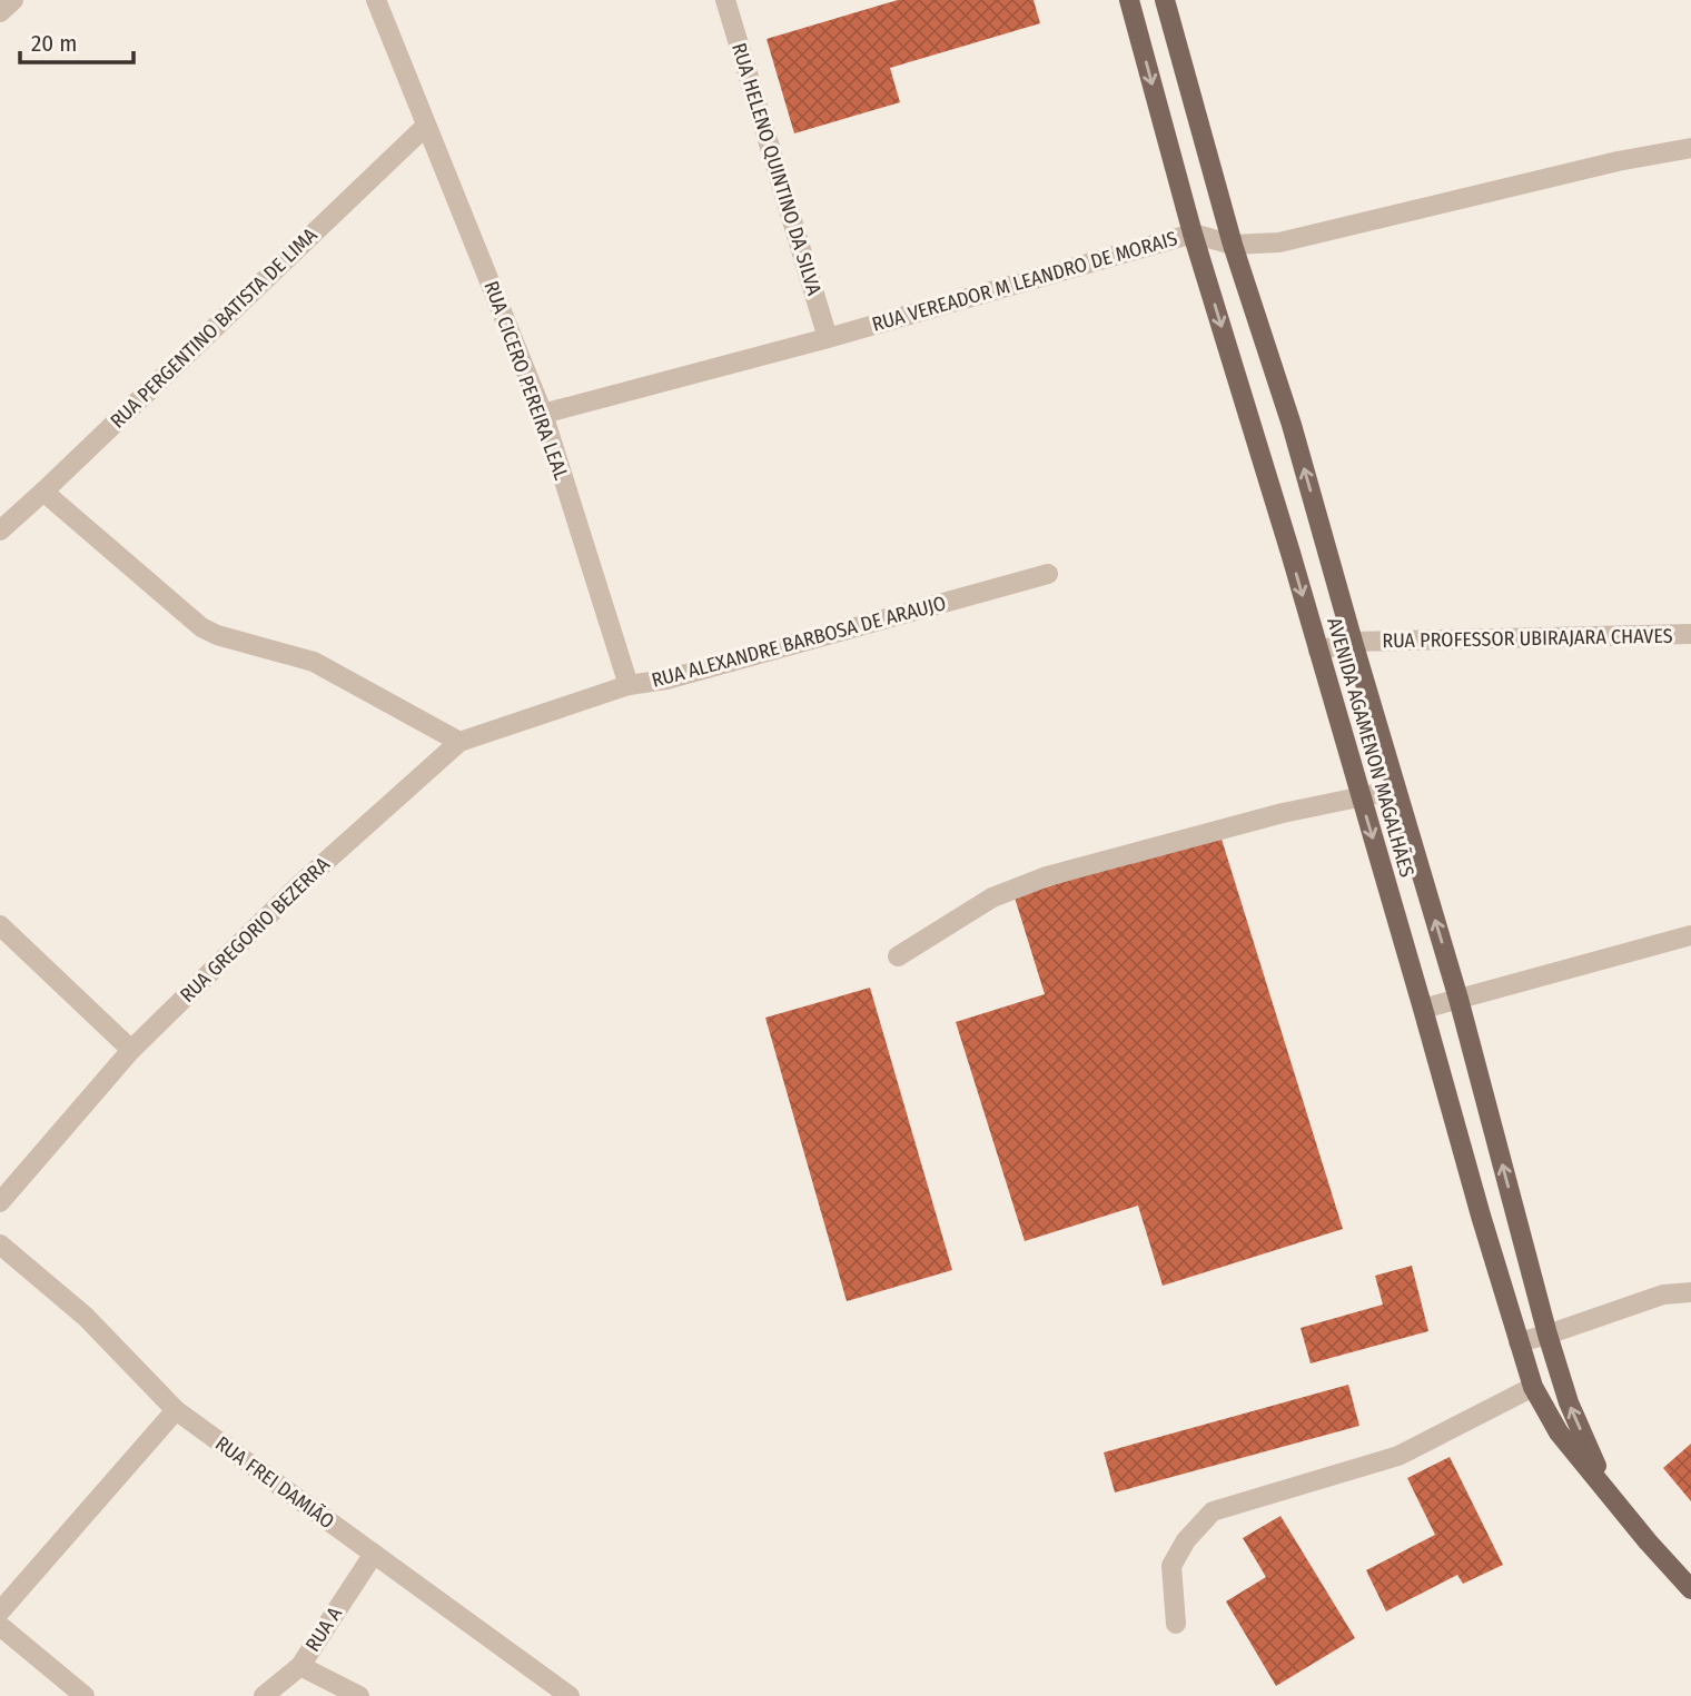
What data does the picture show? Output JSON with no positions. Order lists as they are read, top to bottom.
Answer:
{
  "streets": {
    "main road": ["AVENIDA AGAMENON MAGALHÃES"],
    "street": [
      "RUA HELENO QUINTINO DA SILVA",
      "RUA VEREADOR M LEANDRO DE MORAIS",
      "RUA PERGENTINO BATISTA DE LIMA",
      "RUA CICERO PEREIRA LEAL",
      "RUA PROFESSOR UBIRAJARA CHAVES",
      "RUA ALEXANDRE BARBOSA DE ARAUJO",
      "RUA GREGORIO BEZERRA",
      "RUA FREI DAMIÃO",
      "RUA A"
    ]
  },
  "crossings": [
    ["RUA HELENO QUINTINO DA SILVA", "RUA VEREADOR M LEANDRO DE MORAIS"],
    ["RUA VEREADOR M LEANDRO DE MORAIS", "RUA CICERO PEREIRA LEAL"],
    ["RUA VEREADOR M LEANDRO DE MORAIS", "AVENIDA AGAMENON MAGALHÃES"],
    ["RUA PERGENTINO BATISTA DE LIMA", "RUA CICERO PEREIRA LEAL"],
    ["RUA CICERO PEREIRA LEAL", "RUA ALEXANDRE BARBOSA DE ARAUJO"],
    ["RUA PROFESSOR UBIRAJARA CHAVES", "AVENIDA AGAMENON MAGALHÃES"],
    ["RUA ALEXANDRE BARBOSA DE ARAUJO", "RUA GREGORIO BEZERRA"],
    ["RUA FREI DAMIÃO", "RUA A"]
  ],
  "scale_bar": "20 m"
}
